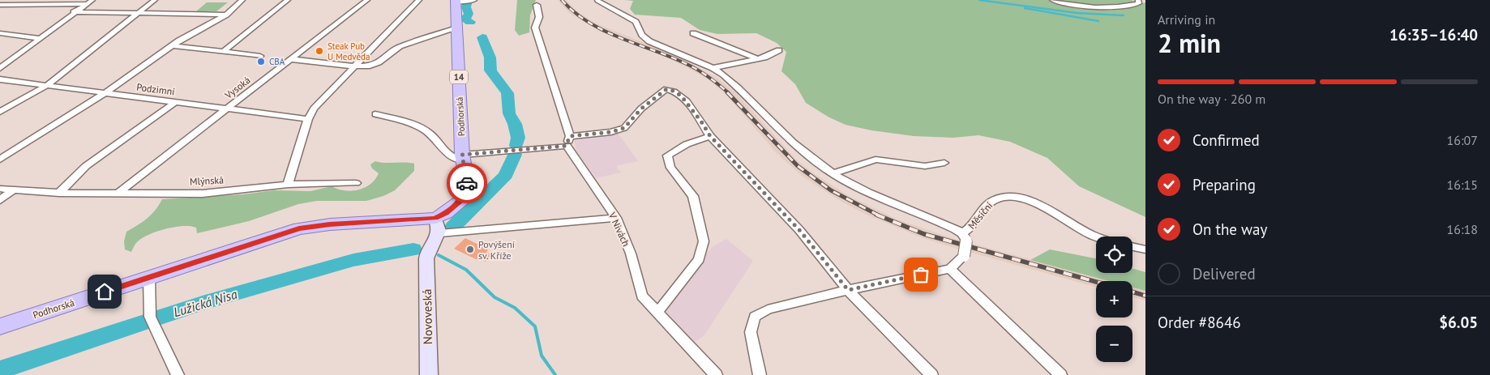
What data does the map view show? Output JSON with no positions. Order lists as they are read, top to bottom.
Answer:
{
  "streets": {
    "main road": ["14", "Podhorská"],
    "street": [
      "Vysoká",
      "Podzimní",
      "Mlýnská",
      "Měsíční",
      "V Nivách",
      "Novoveská"
    ]
  },
  "crossings": [
    ["Vysoká", "Podzimní"],
    ["Vysoká", "Mlýnská"],
    ["Podhorská", "Novoveská"]
  ],
  "water": ["Lužická Nisa"],
  "places": ["Steak Pub U Medvěda", "CBA", "Povýšení sv. Kříže"],
  "page": {
    "heading": ["2 min", "Arriving in", "16:35–16:40"],
    "panel": ["Order #8646", "$6.05"],
    "bar": "On the way · 260 m",
    "list": [
      ["Confirmed", "16:07"],
      ["Preparing", "16:15"],
      ["On the way", "16:18"],
      "Delivered"
    ],
    "map_buttons": ["+", "−"]
  }
}
